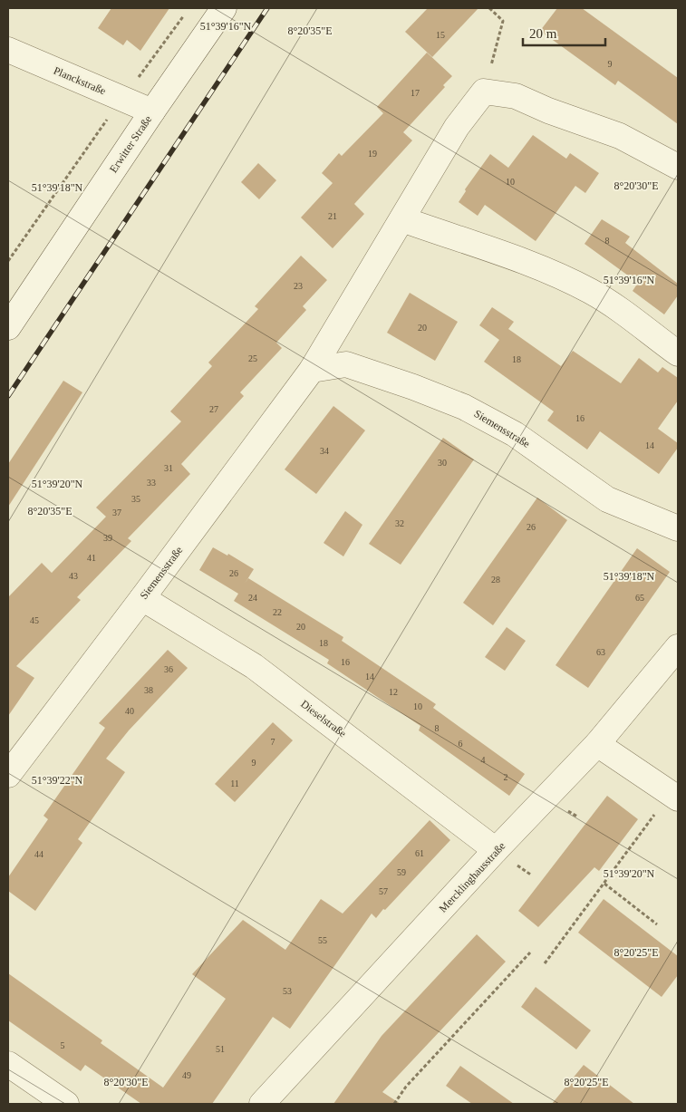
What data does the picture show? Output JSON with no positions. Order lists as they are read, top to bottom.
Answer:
{
  "streets": {
    "street": [
      "Planckstraße",
      "Erwitter Straße",
      "Siemensstraße",
      "Dieselstraße",
      "Mercklinghausstraße"
    ]
  },
  "crossings": [
    ["Planckstraße", "Erwitter Straße"],
    ["Siemensstraße", "Dieselstraße"],
    ["Dieselstraße", "Mercklinghausstraße"]
  ],
  "house_numbers": [
    "15",
    "9",
    "17",
    "19",
    "10",
    "21",
    "8",
    "23",
    "20",
    "25",
    "18",
    "27",
    "16",
    "14",
    "34",
    "30",
    "31",
    "33",
    "35",
    "37",
    "32",
    "26",
    "39",
    "41",
    "26",
    "43",
    "28",
    "24",
    "65",
    "22",
    "45",
    "20",
    "18",
    "63",
    "16",
    "36",
    "14",
    "38",
    "12",
    "10",
    "40",
    "8",
    "7",
    "6",
    "4",
    "9",
    "2",
    "11",
    "61",
    "44",
    "59",
    "57",
    "55",
    "53",
    "5",
    "51",
    "49"
  ],
  "scale_bar": "20 m",
  "coordinates": [
    "51°39'16\"N",
    "8°20'35\"E",
    "8°20'30\"E",
    "51°39'18\"N",
    "51°39'20\"N",
    "51°39'22\"N",
    "8°20'25\"E"
  ]
}
